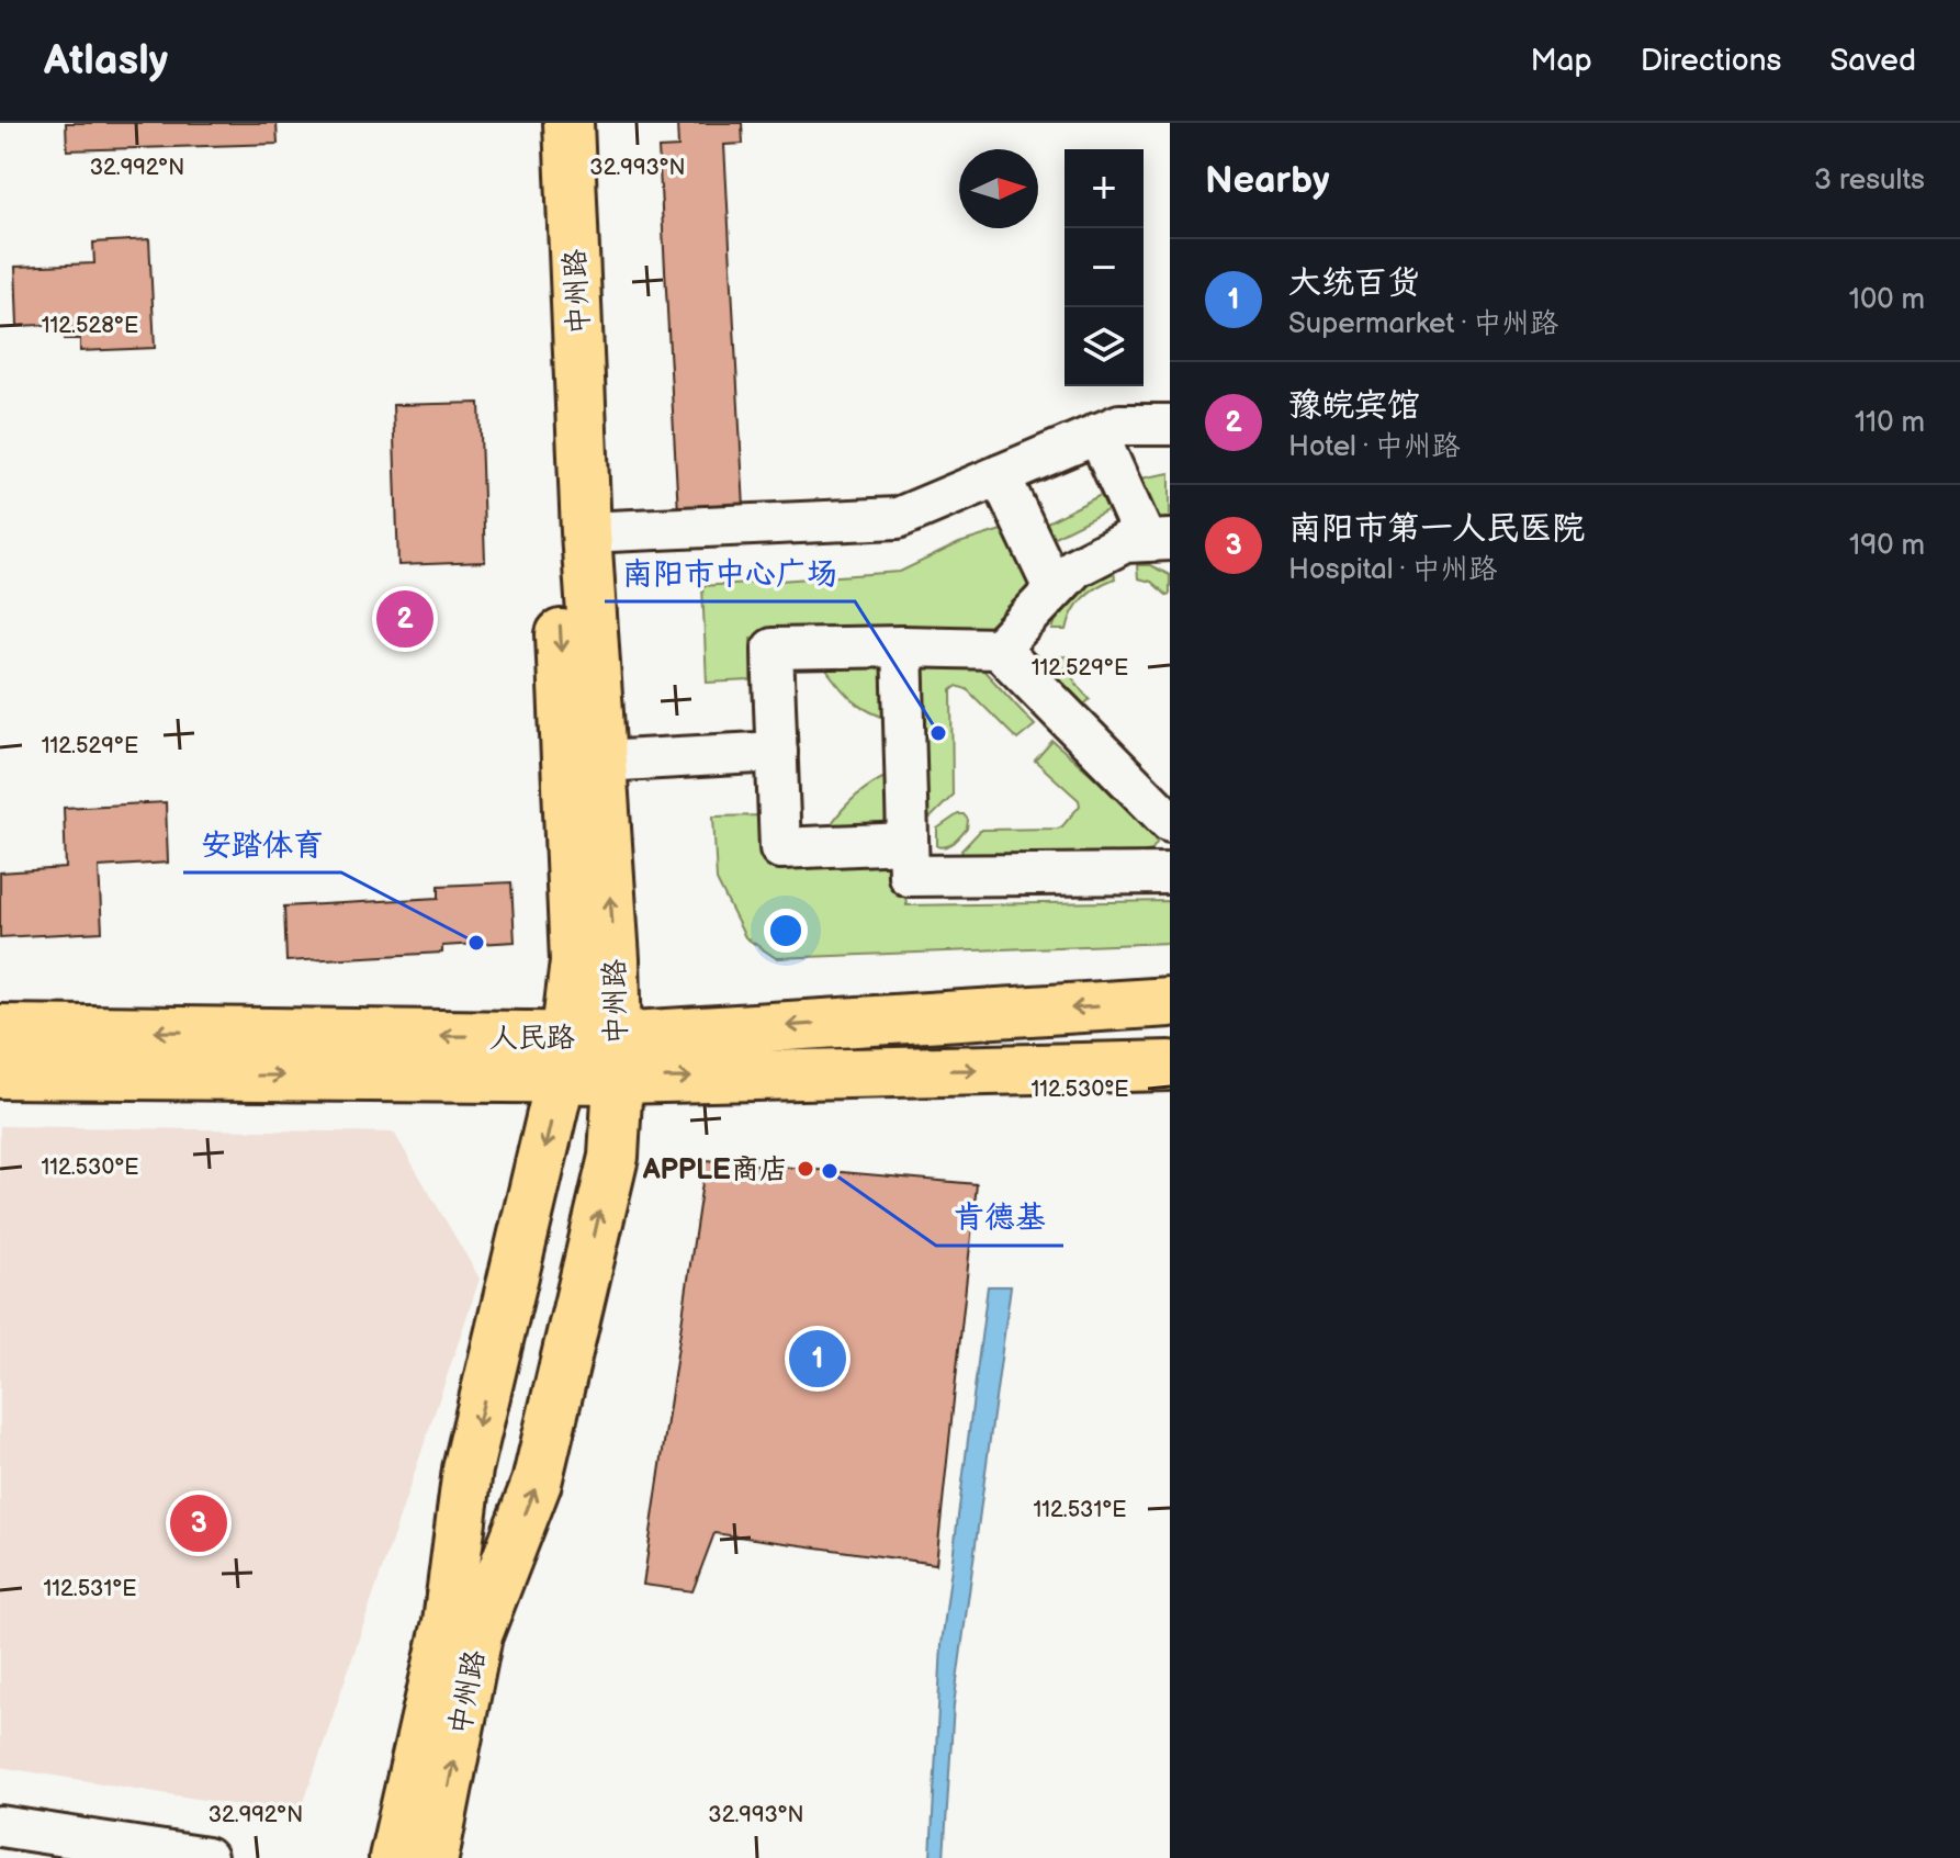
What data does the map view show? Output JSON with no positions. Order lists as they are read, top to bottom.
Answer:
{
  "streets": {
    "main road": ["中州路", "人民路"]
  },
  "crossings": [
    ["中州路", "人民路"]
  ],
  "places": [
    "南阳市中心广场",
    "安踏体育",
    "APPLE商店",
    "肯德基"
  ],
  "north": "right",
  "page": {
    "header": "Atlasly",
    "nav": ["Map", "Directions", "Saved"],
    "heading": ["Nearby", "3 results"],
    "map_buttons": ["+", "−"],
    "list": [
      {
        "mark": "1",
        "name": "大统百货",
        "note": "Supermarket · 中州路",
        "value": "100 m"
      },
      {
        "mark": "2",
        "name": "豫皖宾馆",
        "note": "Hotel · 中州路",
        "value": "110 m"
      },
      {
        "mark": "3",
        "name": "南阳市第一人民医院",
        "note": "Hospital · 中州路",
        "value": "190 m"
      }
    ],
    "pins": ["2", "1", "3"]
  },
  "coordinates": [
    "32.992°N",
    "32.993°N",
    "112.528°E",
    "112.529°E",
    "112.530°E",
    "112.531°E"
  ]
}
